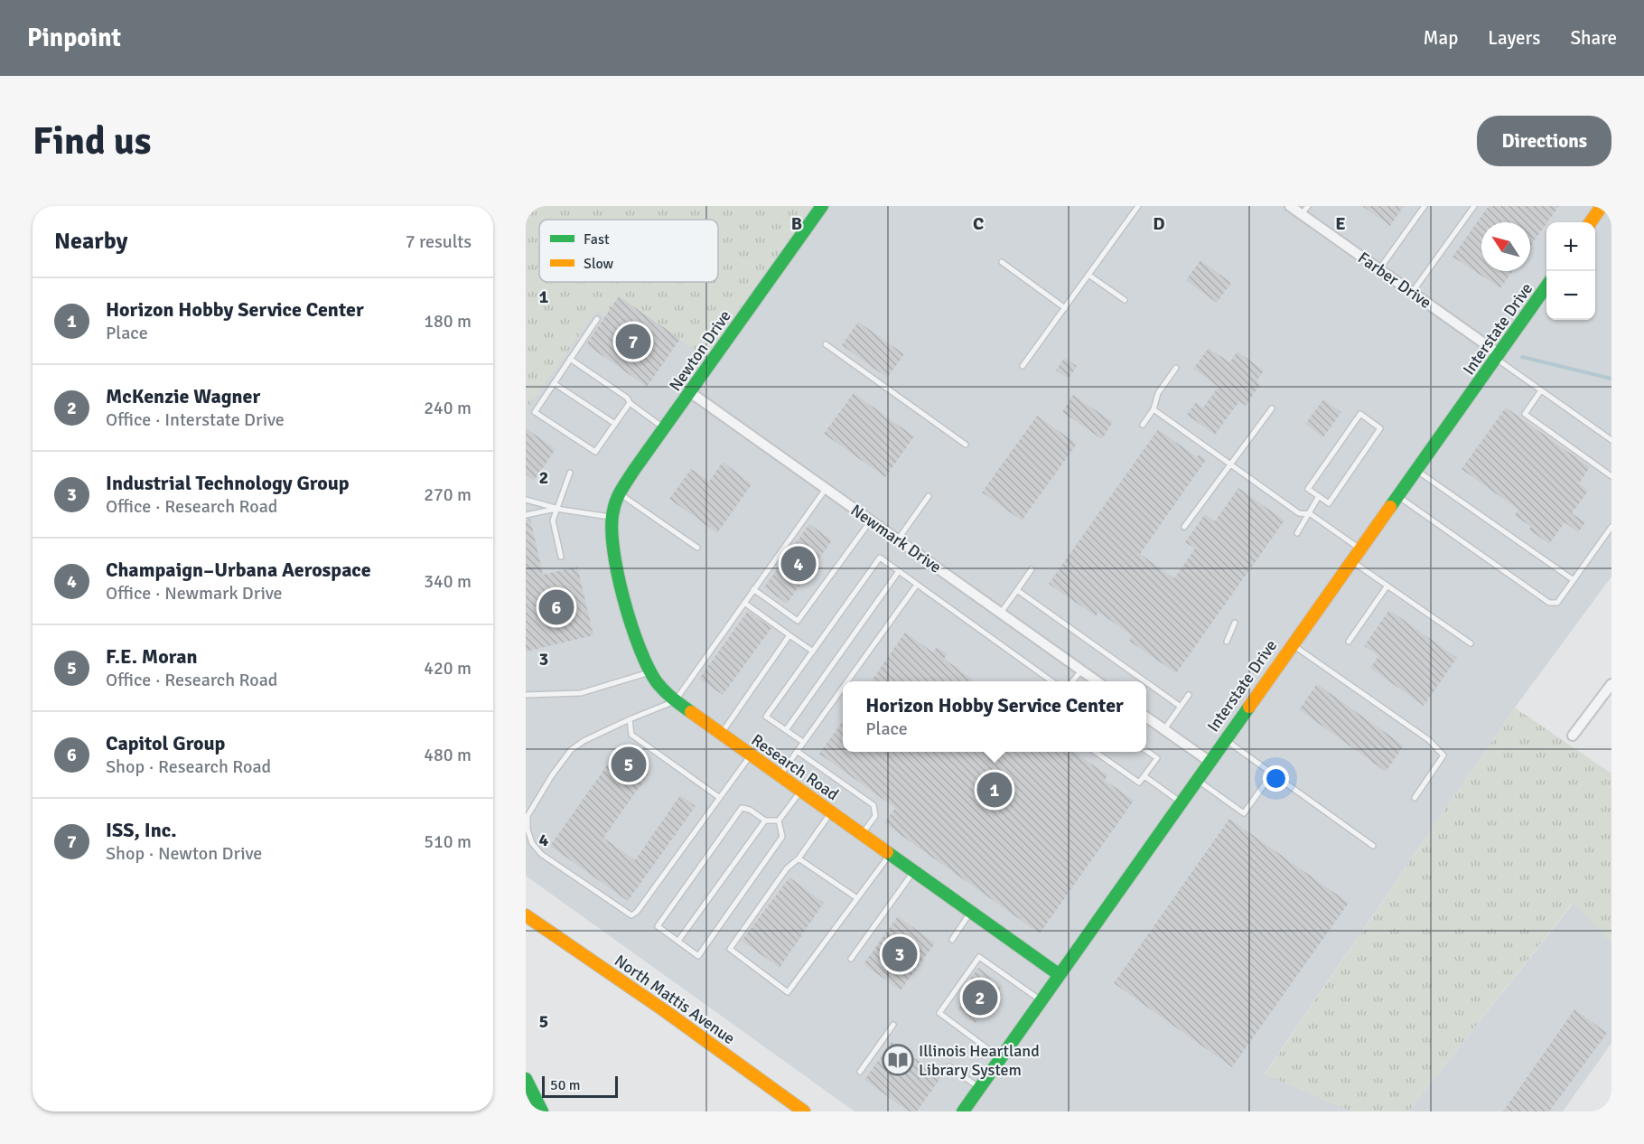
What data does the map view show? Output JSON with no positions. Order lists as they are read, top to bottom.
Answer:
{
  "streets": {
    "main road": [
      "Interstate Drive",
      "Newton Drive",
      "Research Road",
      "North Mattis Avenue"
    ],
    "street": ["Farber Drive", "Newmark Drive"]
  },
  "crossings": [
    ["Farber Drive", "Interstate Drive"],
    ["Interstate Drive", "Research Road"],
    ["Newton Drive", "Newmark Drive"],
    ["Newton Drive", "Research Road"]
  ],
  "places": {
    "library": ["Illinois Heartland Library System"]
  },
  "legend": ["Fast", "Slow"],
  "scale_bar": "50 m",
  "north": "top left",
  "page": {
    "header": "Pinpoint",
    "nav": ["Map", "Layers", "Share"],
    "buttons": "Directions",
    "title": "Find us",
    "heading": ["Nearby", "7 results"],
    "map_buttons": ["+", "−"],
    "list": [
      {
        "mark": "1",
        "name": "Horizon Hobby Service Center",
        "note": "Place",
        "value": "180 m"
      },
      {
        "mark": "2",
        "name": "McKenzie Wagner",
        "note": "Office · Interstate Drive",
        "value": "240 m"
      },
      {
        "mark": "3",
        "name": "Industrial Technology Group",
        "note": "Office · Research Road",
        "value": "270 m"
      },
      {
        "mark": "4",
        "name": "Champaign–Urbana Aerospace",
        "note": "Office · Newmark Drive",
        "value": "340 m"
      },
      {
        "mark": "5",
        "name": "F.E. Moran",
        "note": "Office · Research Road",
        "value": "420 m"
      },
      {
        "mark": "6",
        "name": "Capitol Group",
        "note": "Shop · Research Road",
        "value": "480 m"
      },
      {
        "mark": "7",
        "name": "ISS, Inc.",
        "note": "Shop · Newton Drive",
        "value": "510 m"
      }
    ],
    "pins": [
      "7",
      "4",
      "6",
      "5",
      "1",
      "3",
      "2"
    ],
    "popup": ["Horizon Hobby Service Center", "Place"],
    "scale": "50 m"
  },
  "grid": {
    "columns": [
      "B",
      "C",
      "D",
      "E"
    ],
    "rows": [
      "1",
      "2",
      "3",
      "4",
      "5"
    ]
  }
}
